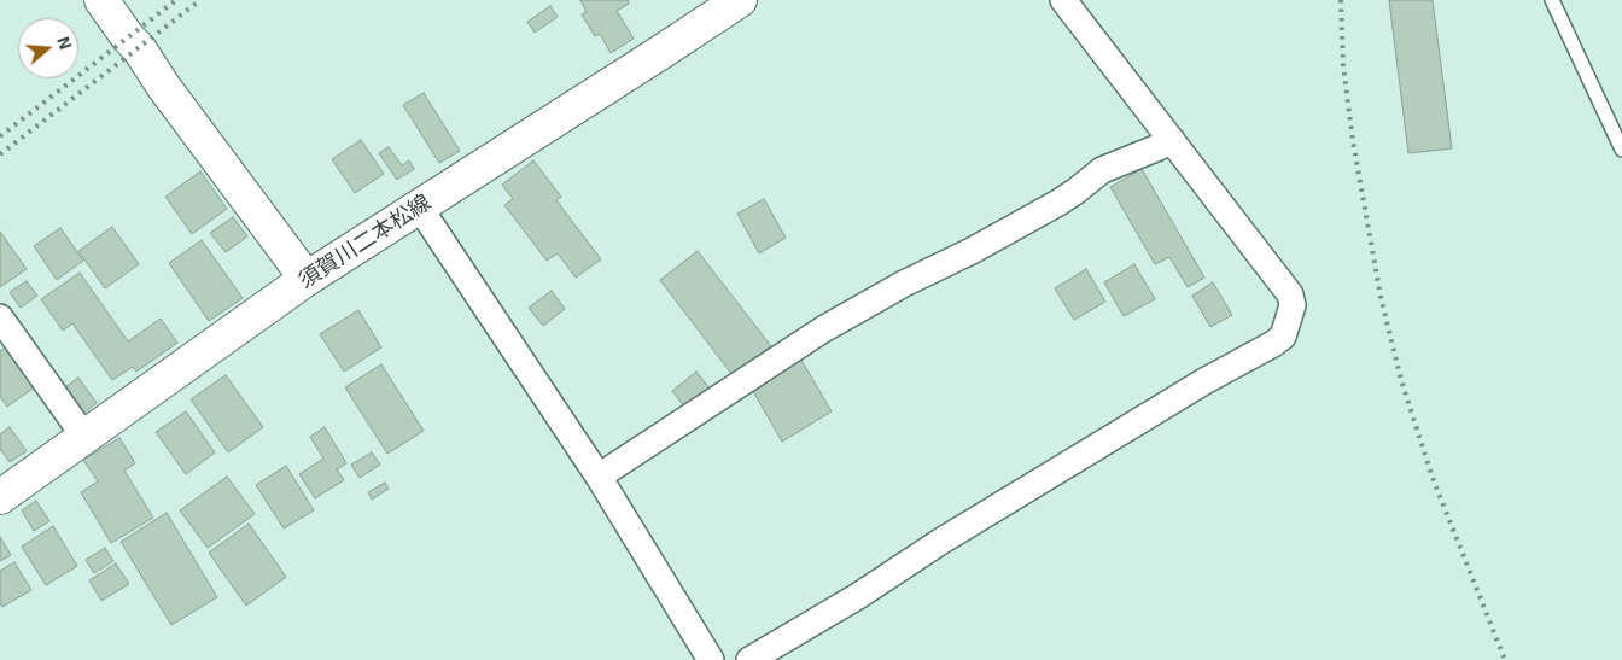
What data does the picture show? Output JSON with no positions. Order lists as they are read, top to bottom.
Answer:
{
  "streets": {
    "main road": ["須賀川二本松線"]
  },
  "north": "right"
}
